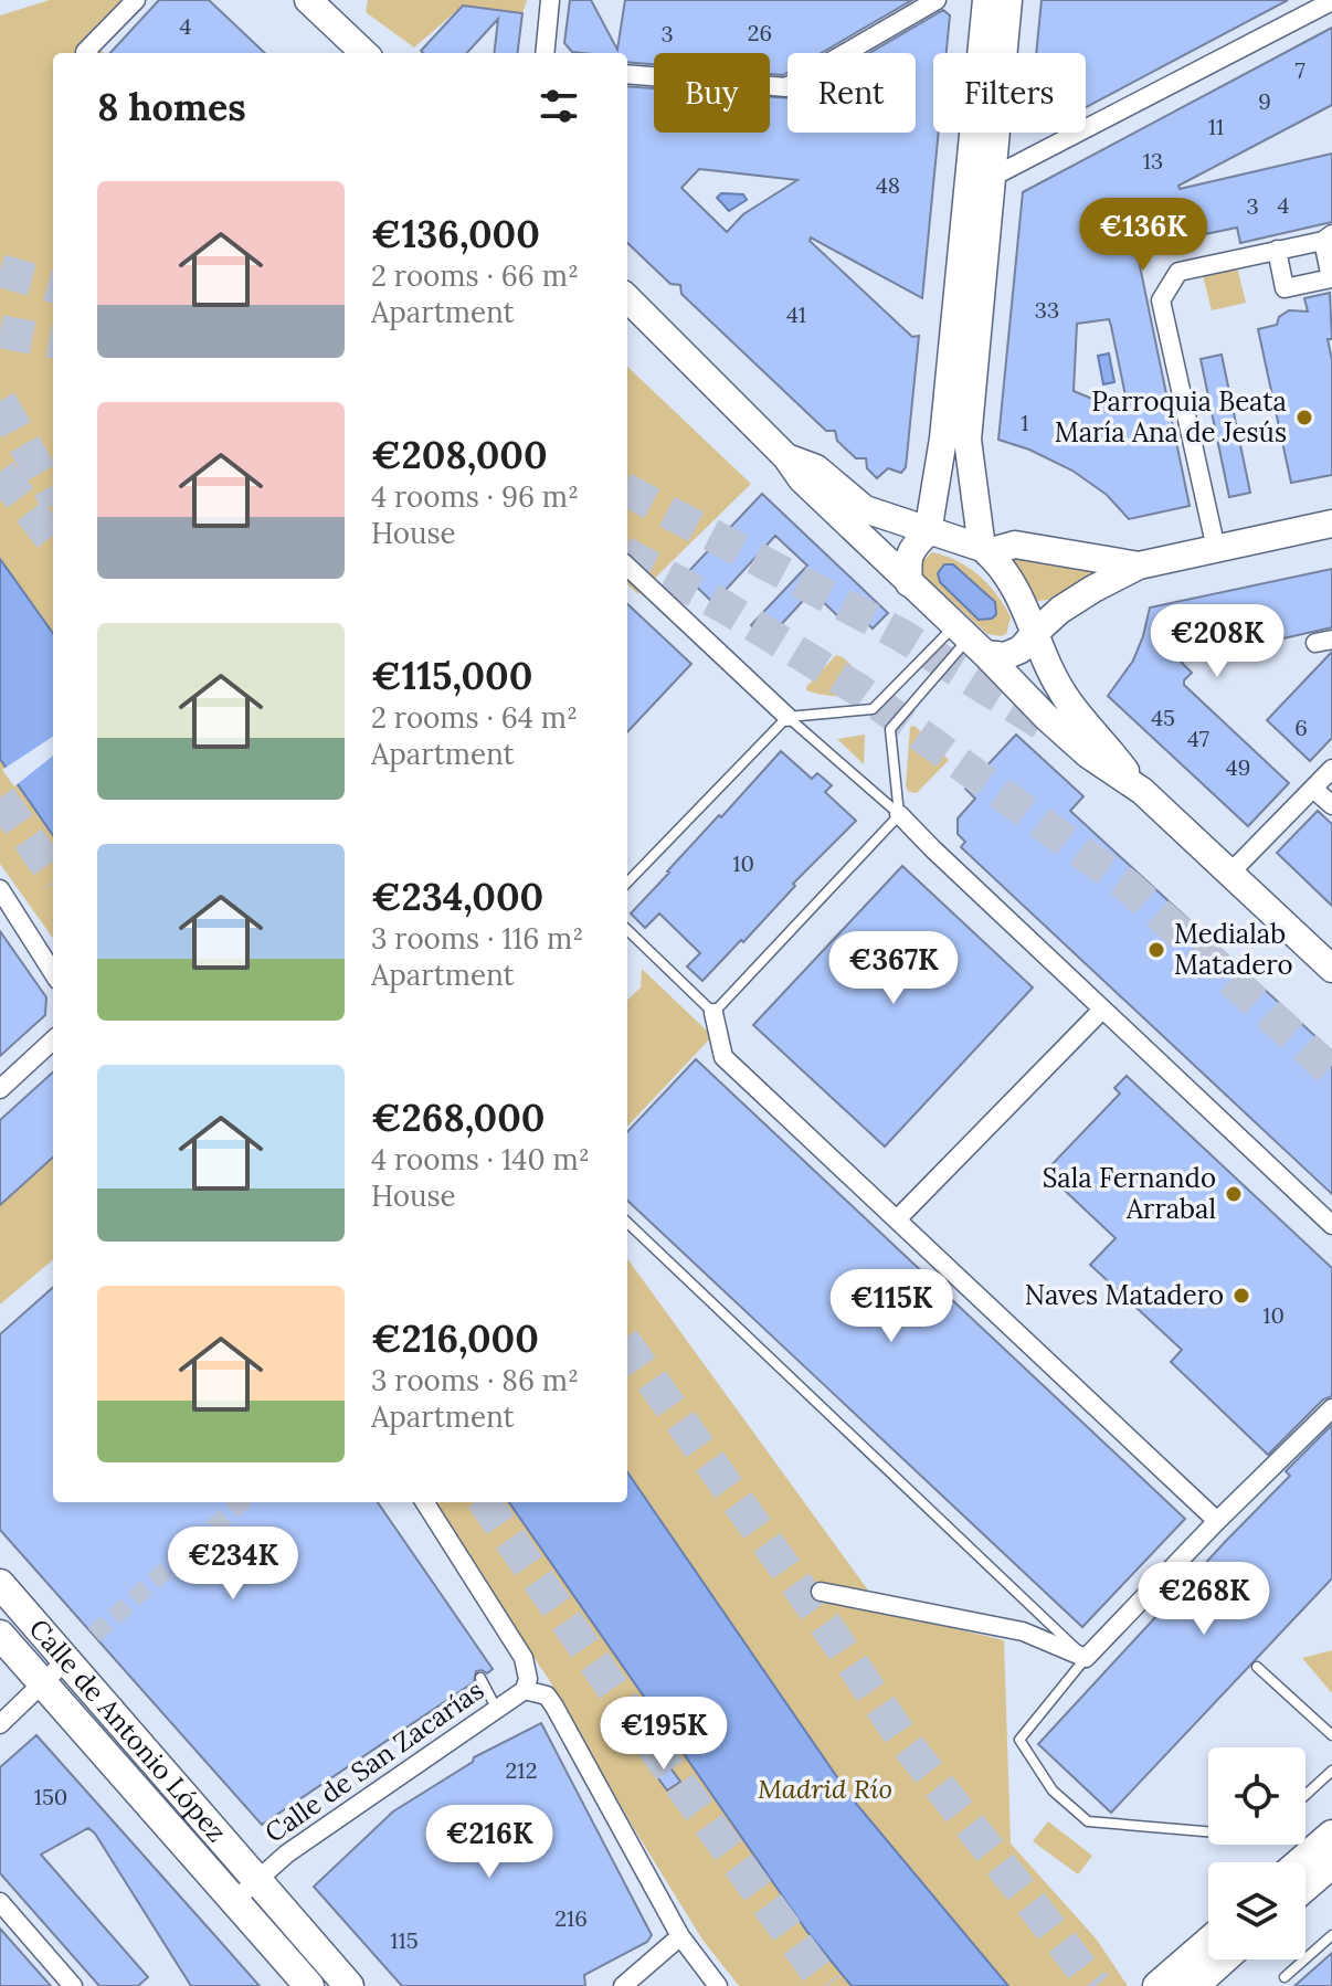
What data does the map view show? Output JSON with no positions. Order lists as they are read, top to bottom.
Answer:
{
  "streets": {
    "main road": ["Calle de Antonio López"],
    "street": ["Calle de San Zacarías"]
  },
  "crossings": [
    ["Calle de Antonio López", "Calle de San Zacarías"]
  ],
  "parks": ["Madrid Río"],
  "places": [
    "Parroquia Beata María Ana de Jesús",
    "Medialab Matadero",
    "Sala Fernando Arrabal",
    "Naves Matadero"
  ],
  "house_numbers": [
    "4",
    "26",
    "3",
    "7",
    "9",
    "11",
    "13",
    "48",
    "4",
    "3",
    "33",
    "41",
    "1",
    "45",
    "6",
    "47",
    "49",
    "10",
    "10",
    "212",
    "150",
    "216",
    "115"
  ],
  "page": {
    "chip": ["Buy", "Rent", "Filters"],
    "heading": "8 homes",
    "list": [
      {
        "name": "€136,000",
        "note": "2 rooms · 66 m² · Apartment"
      },
      {
        "name": "€208,000",
        "note": "4 rooms · 96 m² · House"
      },
      {
        "name": "€115,000",
        "note": "2 rooms · 64 m² · Apartment"
      },
      {
        "name": "€234,000",
        "note": "3 rooms · 116 m² · Apartment"
      },
      {
        "name": "€268,000",
        "note": "4 rooms · 140 m² · House"
      },
      {
        "name": "€216,000",
        "note": "3 rooms · 86 m² · Apartment"
      }
    ],
    "price": [
      "€136K",
      "€208K",
      "€367K",
      "€115K",
      "€234K",
      "€268K",
      "€195K",
      "€216K"
    ]
  }
}
